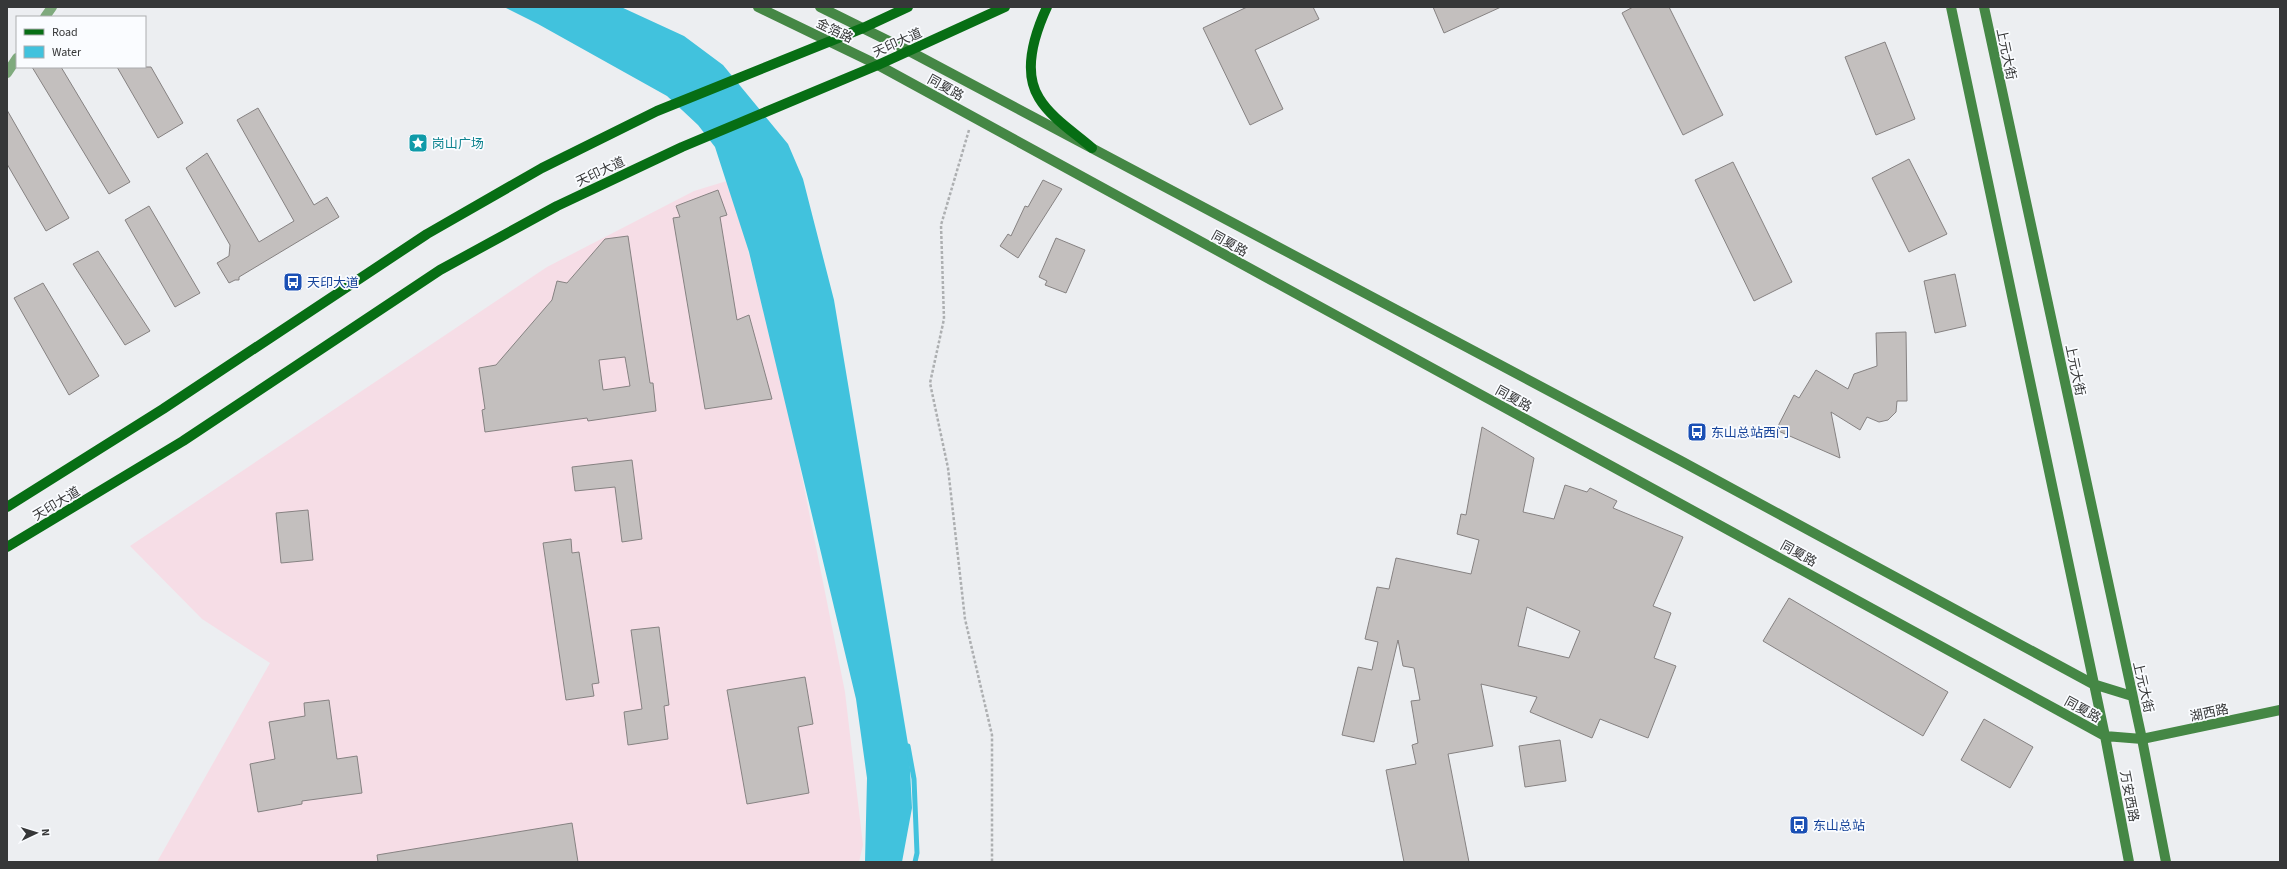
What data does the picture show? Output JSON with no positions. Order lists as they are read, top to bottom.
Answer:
{
  "streets": {
    "main road": [
      "金箔路",
      "天印大道",
      "上元大街",
      "同夏路",
      "湖西路",
      "万安西路"
    ]
  },
  "crossings": [
    ["金箔路", "天印大道"],
    ["金箔路", "同夏路"],
    ["天印大道", "同夏路"],
    ["上元大街", "同夏路"],
    ["上元大街", "湖西路"],
    ["上元大街", "万安西路"],
    ["同夏路", "湖西路"],
    ["同夏路", "万安西路"],
    ["湖西路", "万安西路"]
  ],
  "places": {
    "place": ["岗山广场"],
    "bus stop": ["天印大道", "东山总站西门", "东山总站"]
  },
  "legend": ["Road", "Water"],
  "north": "right"
}
